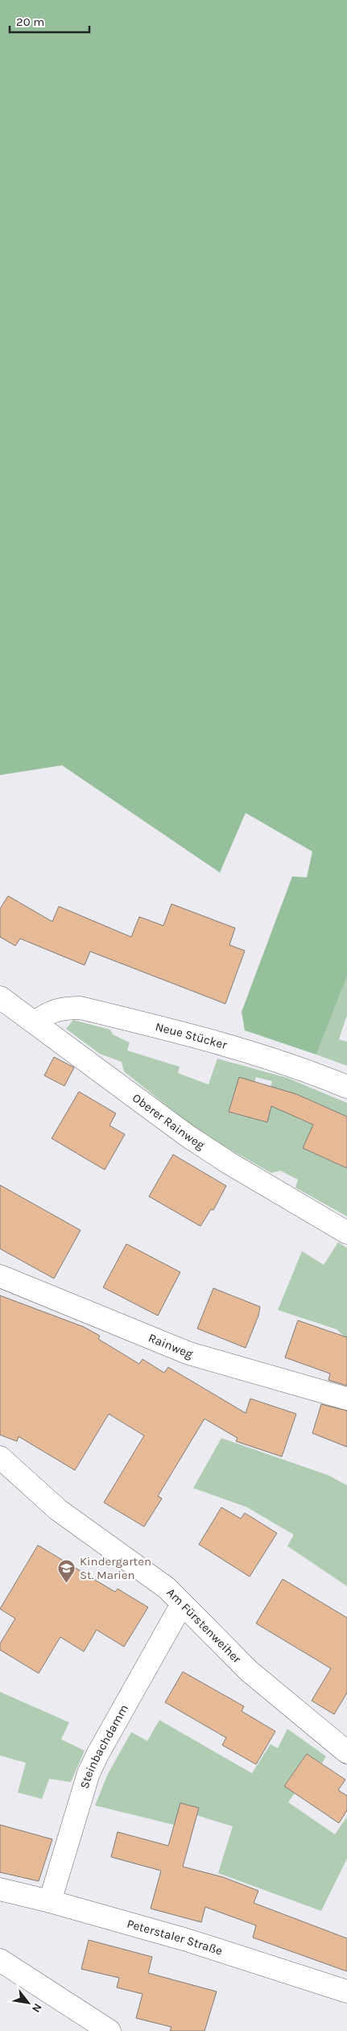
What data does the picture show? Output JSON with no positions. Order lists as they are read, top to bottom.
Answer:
{
  "streets": {
    "street": [
      "Neue Stücker",
      "Oberer Rainweg",
      "Rainweg",
      "Am Fürstenweiher",
      "Steinbachdamm",
      "Peterstaler Straße"
    ]
  },
  "crossings": [
    ["Neue Stücker", "Oberer Rainweg"],
    ["Am Fürstenweiher", "Steinbachdamm"],
    ["Steinbachdamm", "Peterstaler Straße"]
  ],
  "places": {
    "school or university": ["Kindergarten St. Marien"]
  },
  "scale_bar": "20 m",
  "north": "bottom right"
}
